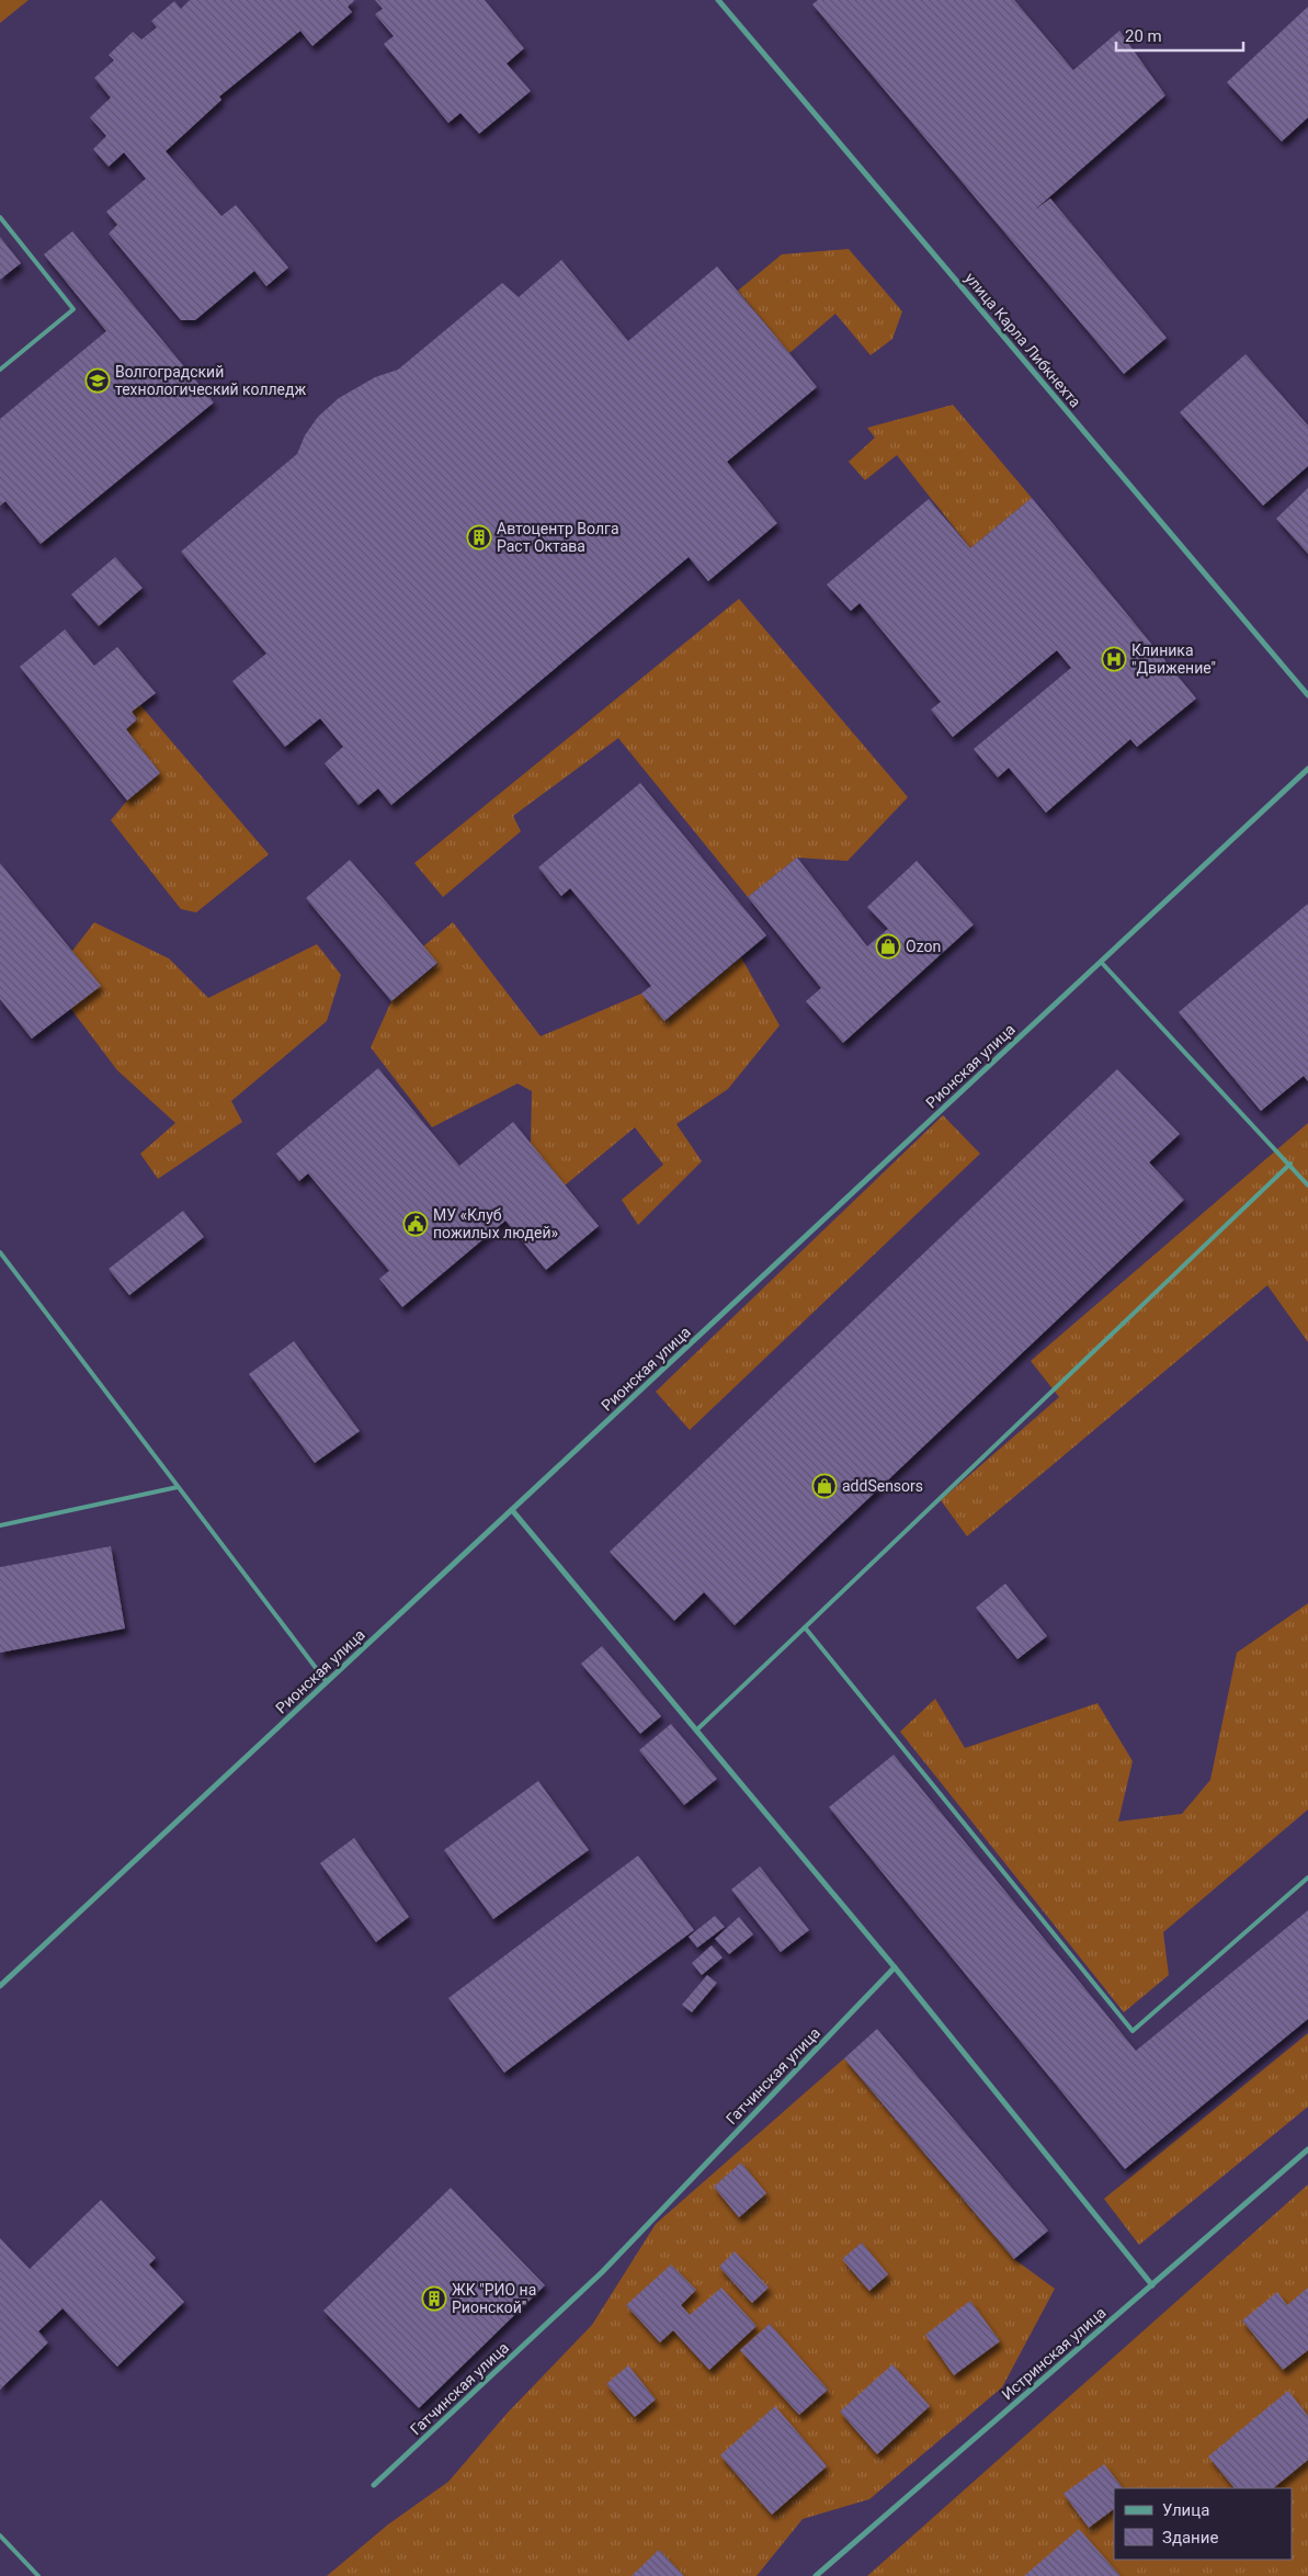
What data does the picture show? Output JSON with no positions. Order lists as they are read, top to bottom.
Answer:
{
  "streets": {
    "street": [
      "улица Карла Либкнехта",
      "Рионская улица",
      "Гатчинская улица",
      "Истринская улица"
    ]
  },
  "places": {
    "school or university": ["Волгоградский технологический колледж"],
    "building": ["Автоцентр Волга Раст Октава", "ЖК \"РИО на Рионской\""],
    "hospital": ["Клиника \"Движение\""],
    "shop": ["Ozon", "addSensors"],
    "public building": ["МУ «Клуб пожилых людей»"]
  },
  "legend": ["Улица", "Здание"],
  "scale_bar": "20 m"
}
